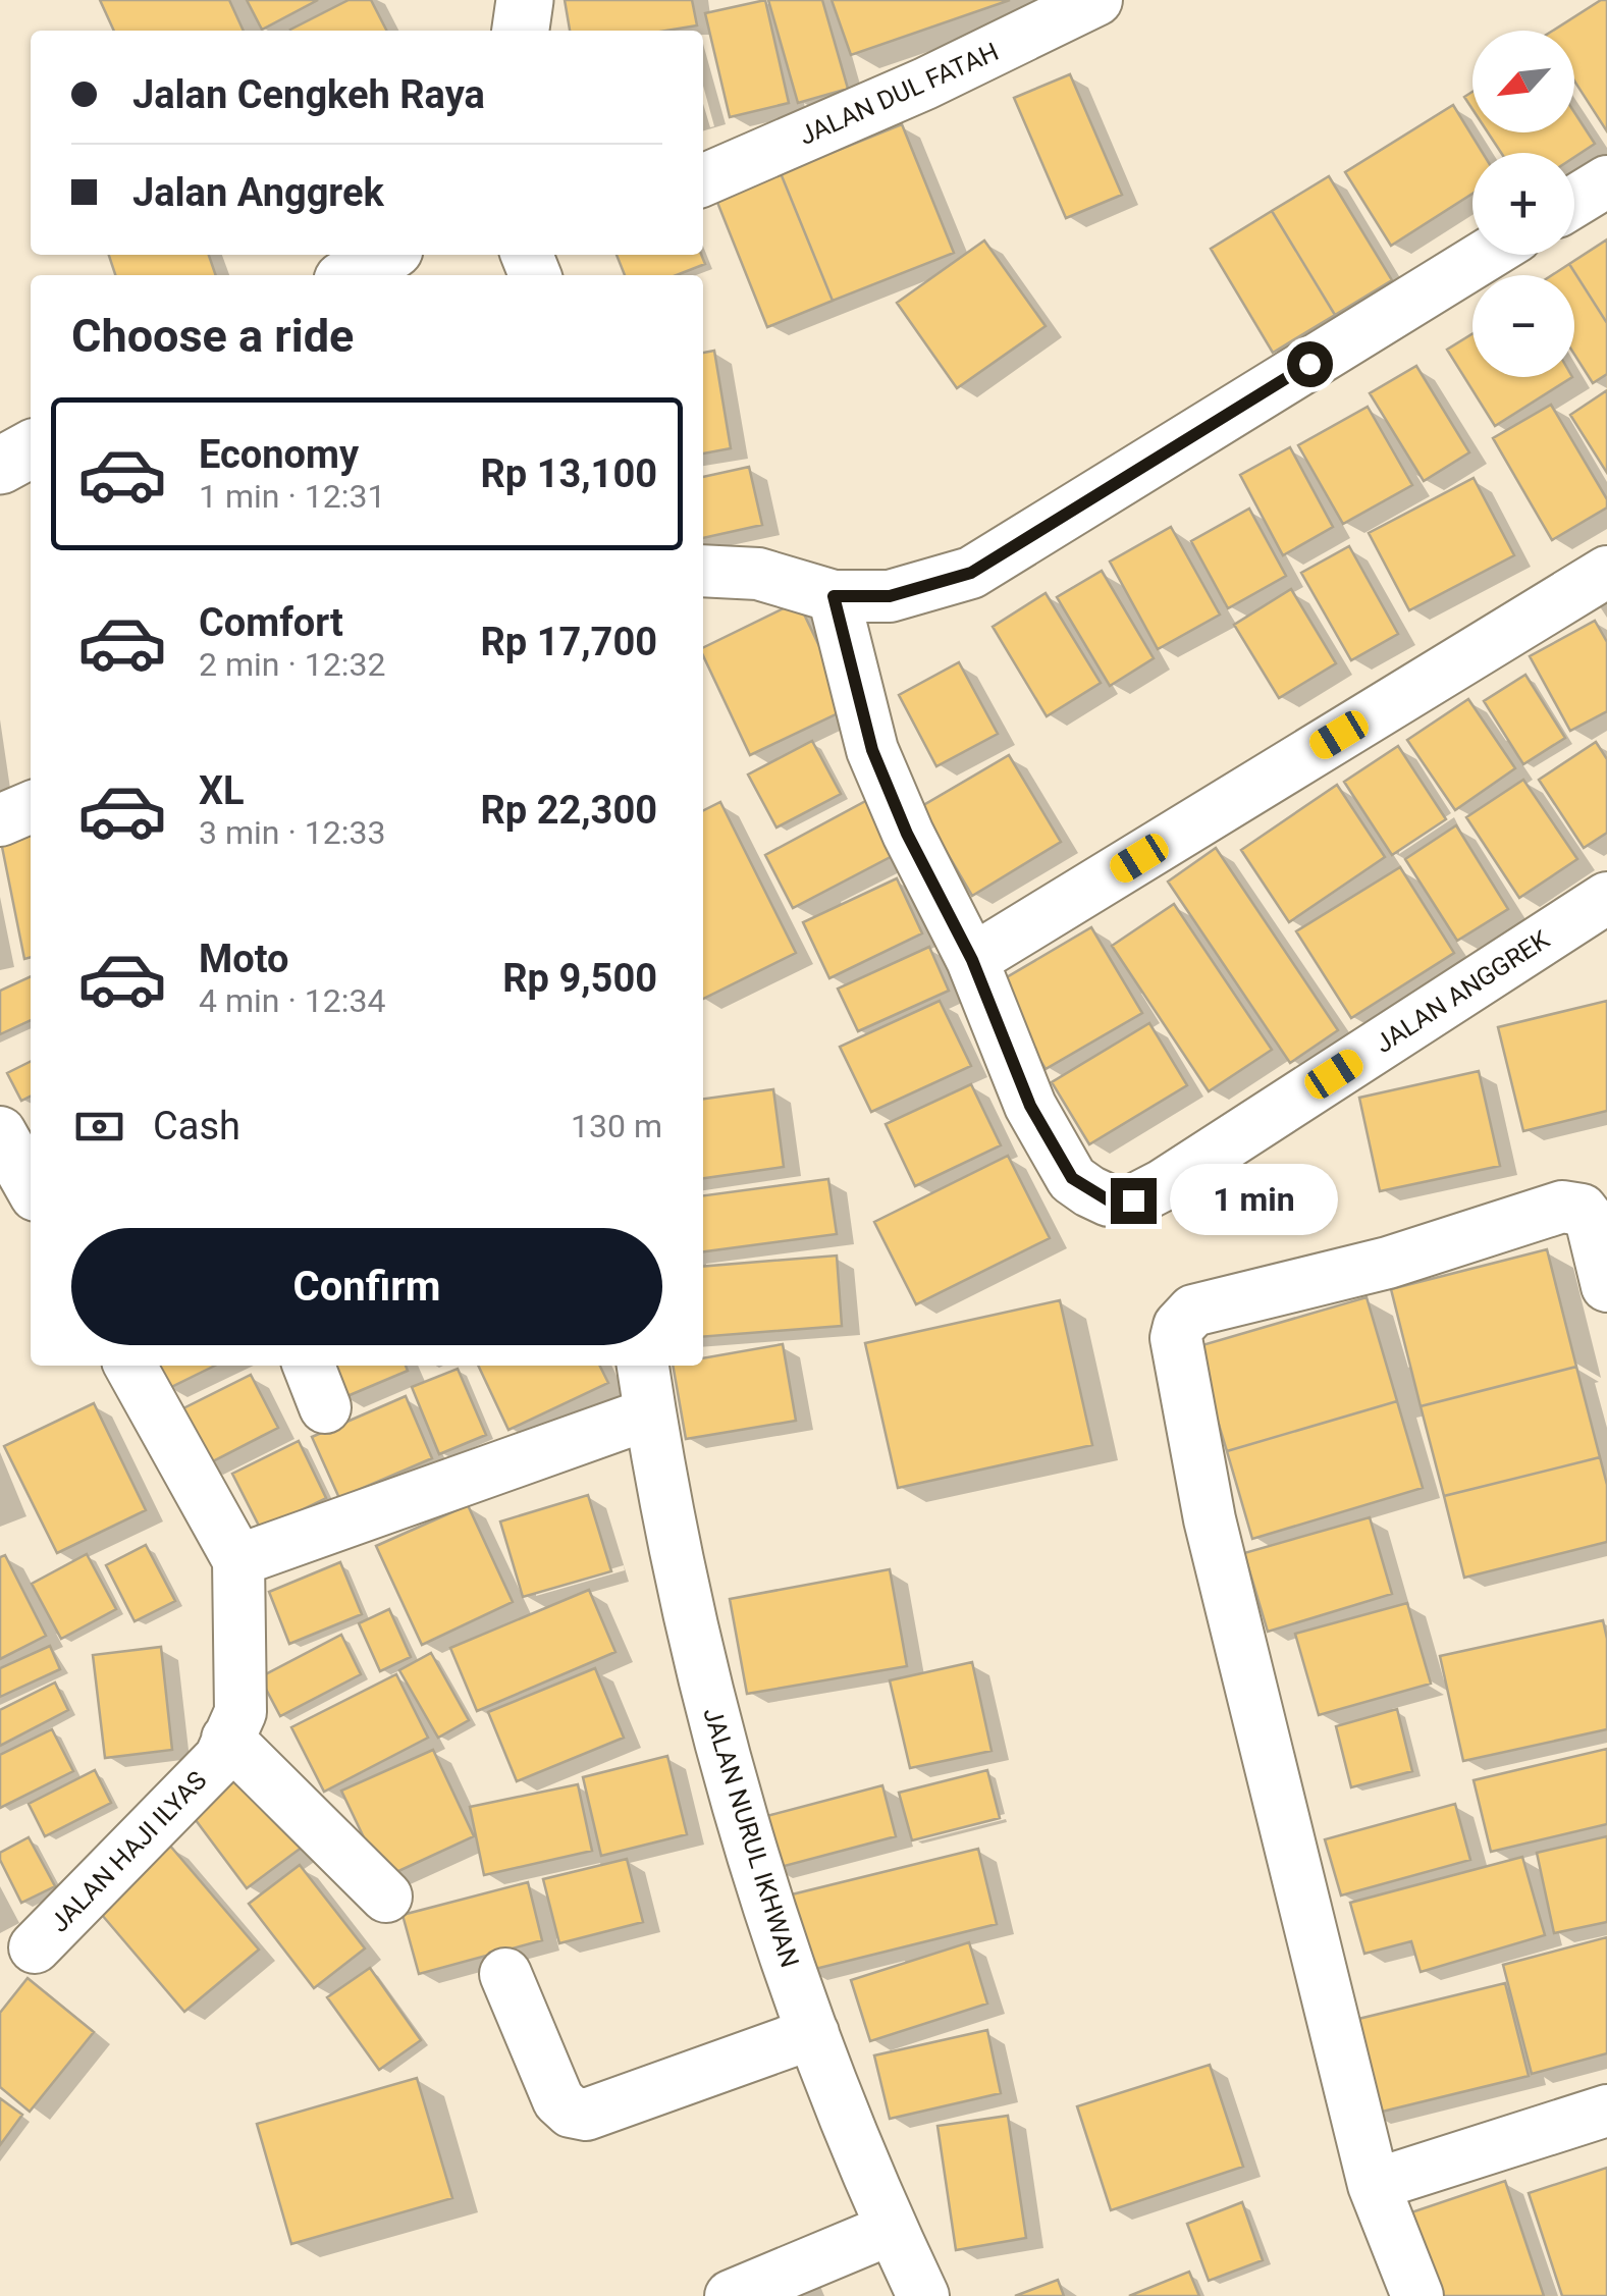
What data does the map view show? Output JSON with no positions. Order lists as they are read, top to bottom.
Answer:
{
  "streets": {
    "street": [
      "JALAN DUL FATAH",
      "JALAN ANGGREK",
      "JALAN NURUL IKHWAN",
      "JALAN HAJI ILYAS"
    ]
  },
  "north": "bottom left",
  "page": {
    "map_buttons": ["+", "−"],
    "banner": ["Jalan Cengkeh Raya", "Jalan Anggrek"],
    "heading": "Choose a ride",
    "list": [
      {
        "name": "Economy",
        "note": "1 min · 12:31",
        "value": "Rp 13,100"
      },
      {
        "name": "Comfort",
        "note": "2 min · 12:32",
        "value": "Rp 17,700"
      },
      {
        "name": "XL",
        "note": "3 min · 12:33",
        "value": "Rp 22,300"
      },
      {
        "name": "Moto",
        "note": "4 min · 12:34",
        "value": "Rp 9,500"
      }
    ],
    "pay": ["Cash", "130 m"],
    "bubble": "1 min",
    "buttons": "Confirm"
  }
}
